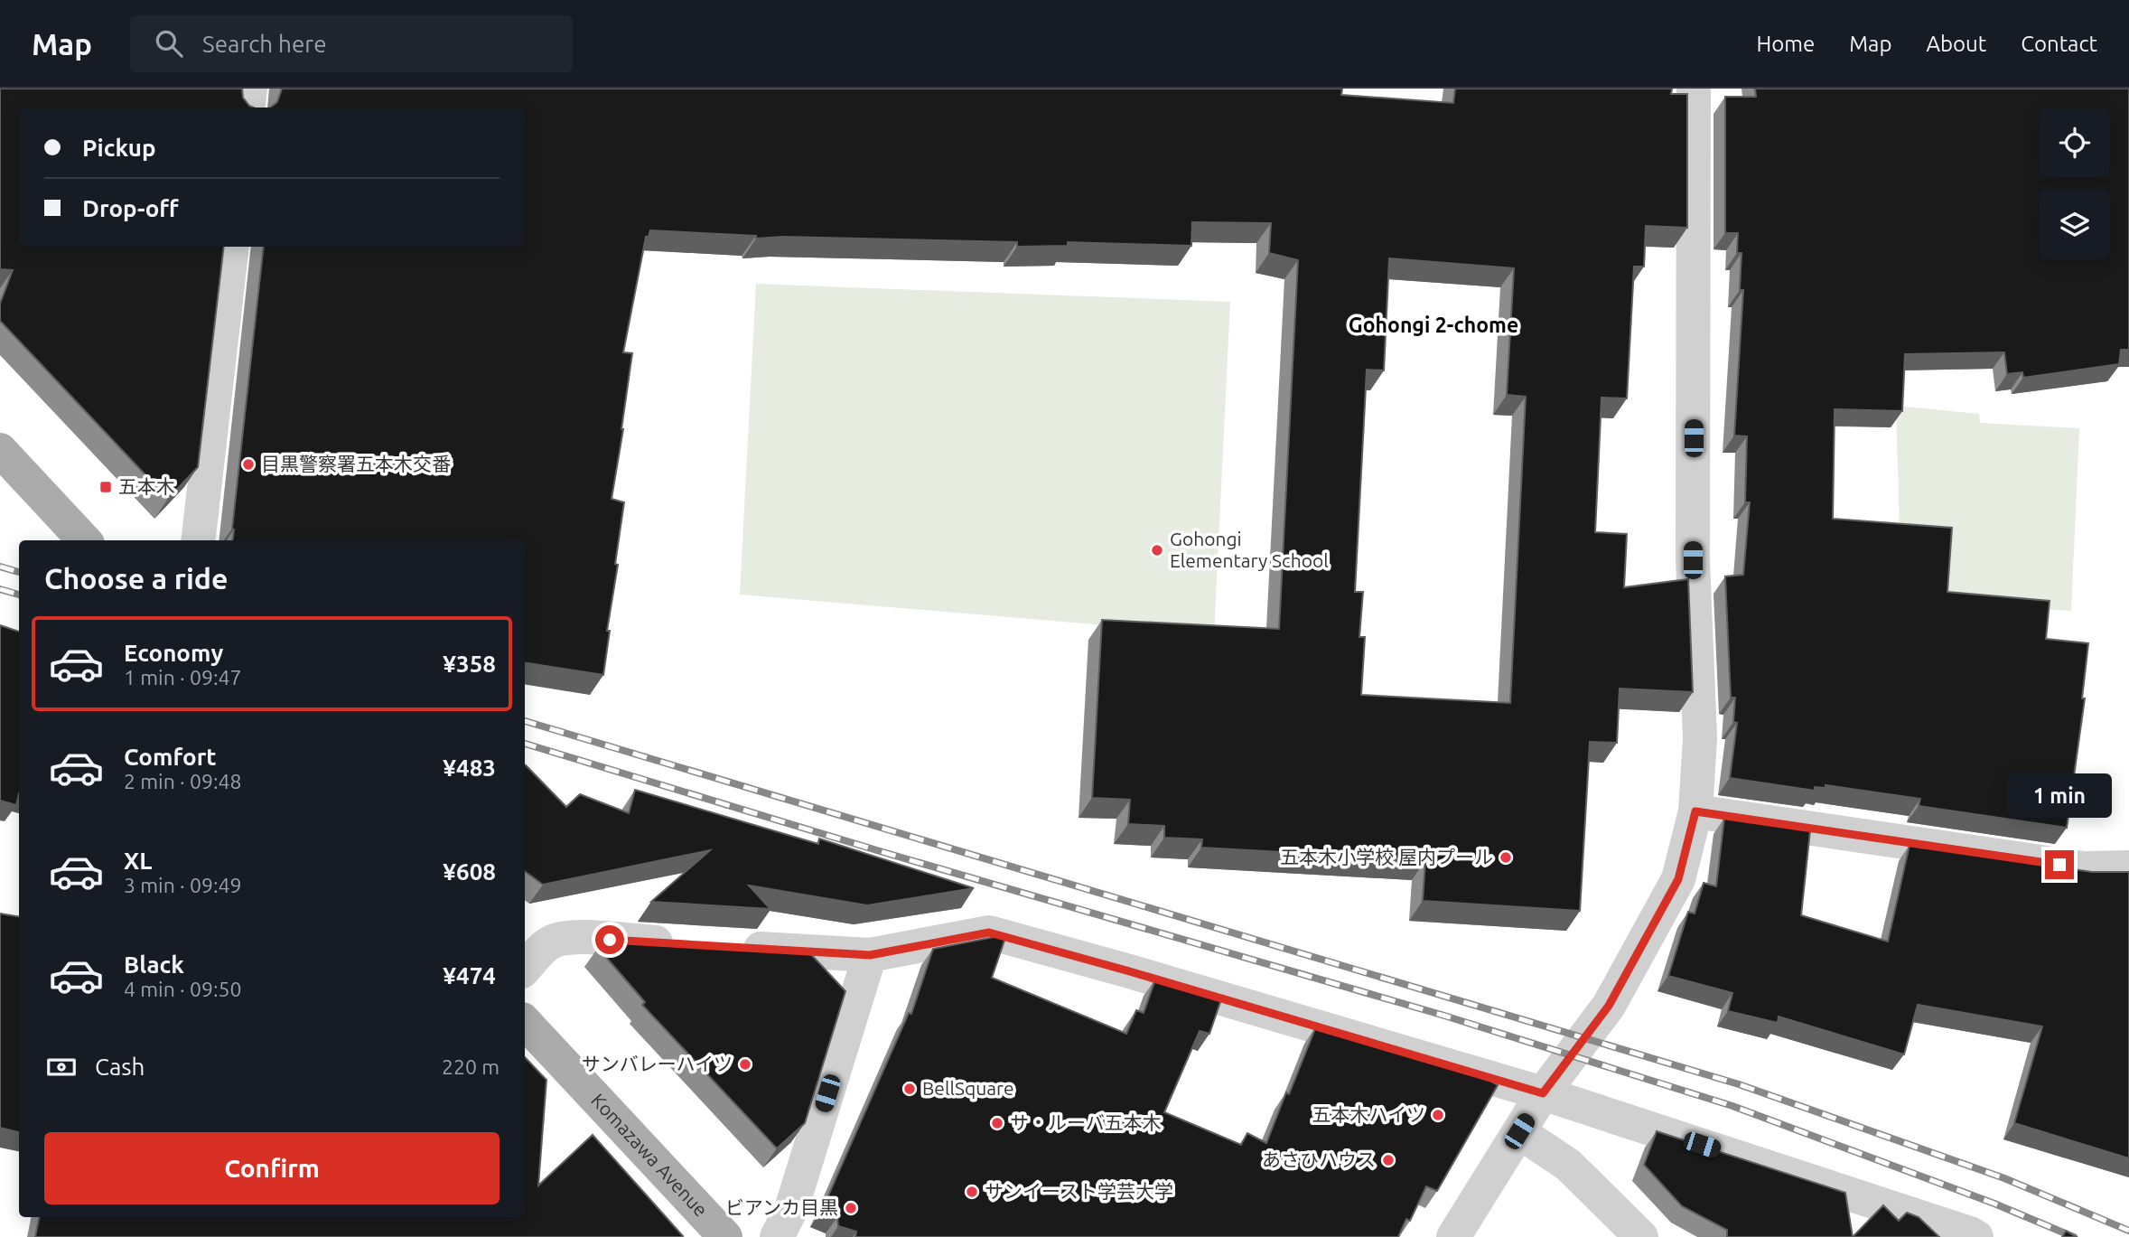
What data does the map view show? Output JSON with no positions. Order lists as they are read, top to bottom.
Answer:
{
  "streets": {
    "main road": ["Komazawa Avenue"]
  },
  "districts": ["Gohongi 2-chome"],
  "places": {
    "other": [
      "目黒警察署五本木交番",
      "Gohongi Elementary School",
      "五本木小学校 屋内プール",
      "サンバレーハイツ",
      "BellSquare",
      "五本木ハイツ",
      "サ・ルーバ五本木",
      "あさひハウス",
      "サンイースト学芸大学",
      "ビアンカ目黒"
    ],
    "transit": ["五本木"]
  },
  "page": {
    "header": "Map",
    "search": "Search here",
    "nav": [
      "Home",
      "Map",
      "About",
      "Contact"
    ],
    "banner": ["Pickup", "Drop-off"],
    "heading": "Choose a ride",
    "list": [
      {
        "name": "Economy",
        "note": "1 min · 09:47",
        "value": "¥358"
      },
      {
        "name": "Comfort",
        "note": "2 min · 09:48",
        "value": "¥483"
      },
      {
        "name": "XL",
        "note": "3 min · 09:49",
        "value": "¥608"
      },
      {
        "name": "Black",
        "note": "4 min · 09:50",
        "value": "¥474"
      }
    ],
    "bubble": "1 min",
    "pay": ["Cash", "220 m"],
    "buttons": "Confirm"
  }
}
